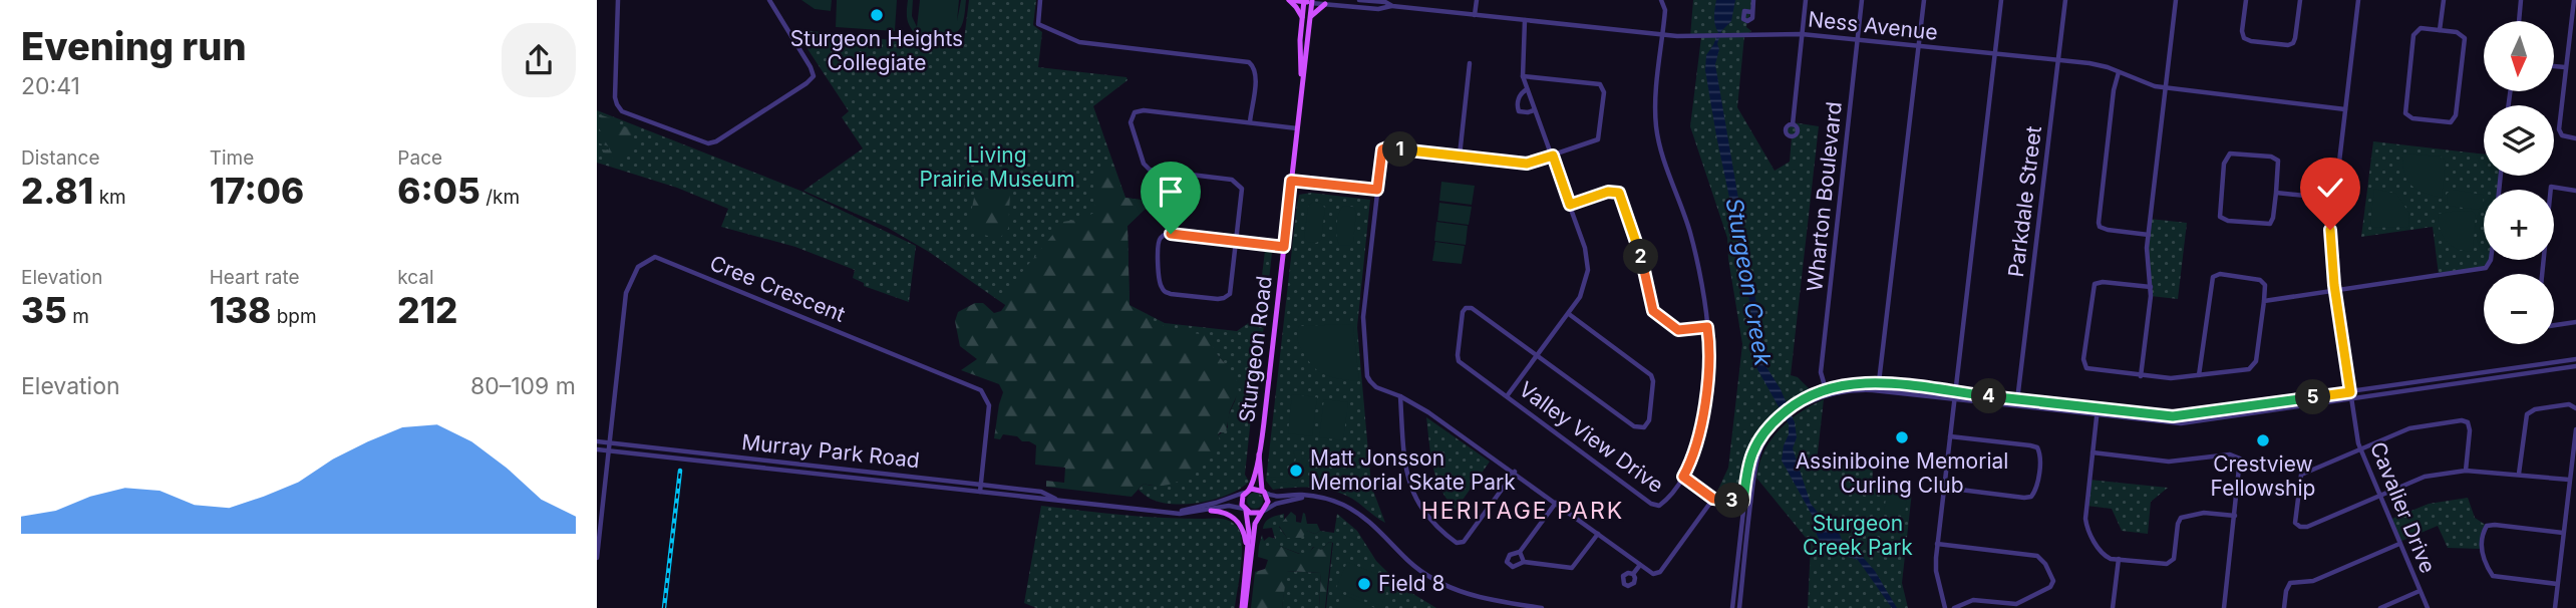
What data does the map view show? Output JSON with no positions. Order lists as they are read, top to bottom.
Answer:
{
  "streets": {
    "main road": ["Ness Avenue", "Sturgeon Road"],
    "street": [
      "Wharton Boulevard",
      "Parkdale Street",
      "Cree Crescent",
      "Valley View Drive",
      "Murray Park Road",
      "Cavalier Drive"
    ]
  },
  "crossings": [
    ["Ness Avenue", "Wharton Boulevard"],
    ["Ness Avenue", "Parkdale Street"],
    ["Ness Avenue", "Sturgeon Road"],
    ["Ness Avenue", "Valley View Drive"],
    ["Ness Avenue", "Cavalier Drive"],
    ["Cree Crescent", "Murray Park Road"],
    ["Sturgeon Road", "Murray Park Road"]
  ],
  "districts": ["HERITAGE PARK"],
  "water": ["Sturgeon Creek"],
  "parks": ["Living Prairie Museum", "Sturgeon Creek Park"],
  "places": [
    "Sturgeon Heights Collegiate",
    "Assiniboine Memorial Curling Club",
    "Crestview Fellowship",
    "Matt Jonsson Memorial Skate Park",
    "Field 8"
  ],
  "north": "bottom",
  "page": {
    "heading": ["Evening run", "20:41"],
    "map_buttons": ["+", "−"],
    "stats": [
      ["Distance", "2.81 km"],
      ["Time", "17:06"],
      ["Pace", "6:05 /km"],
      ["Elevation", "35 m"],
      ["Heart rate", "138 bpm"],
      ["kcal", "212"]
    ],
    "pins": [
      "1",
      "2",
      "4",
      "5",
      "3"
    ],
    "chart": ["Elevation", "80–109 m"]
  }
}
